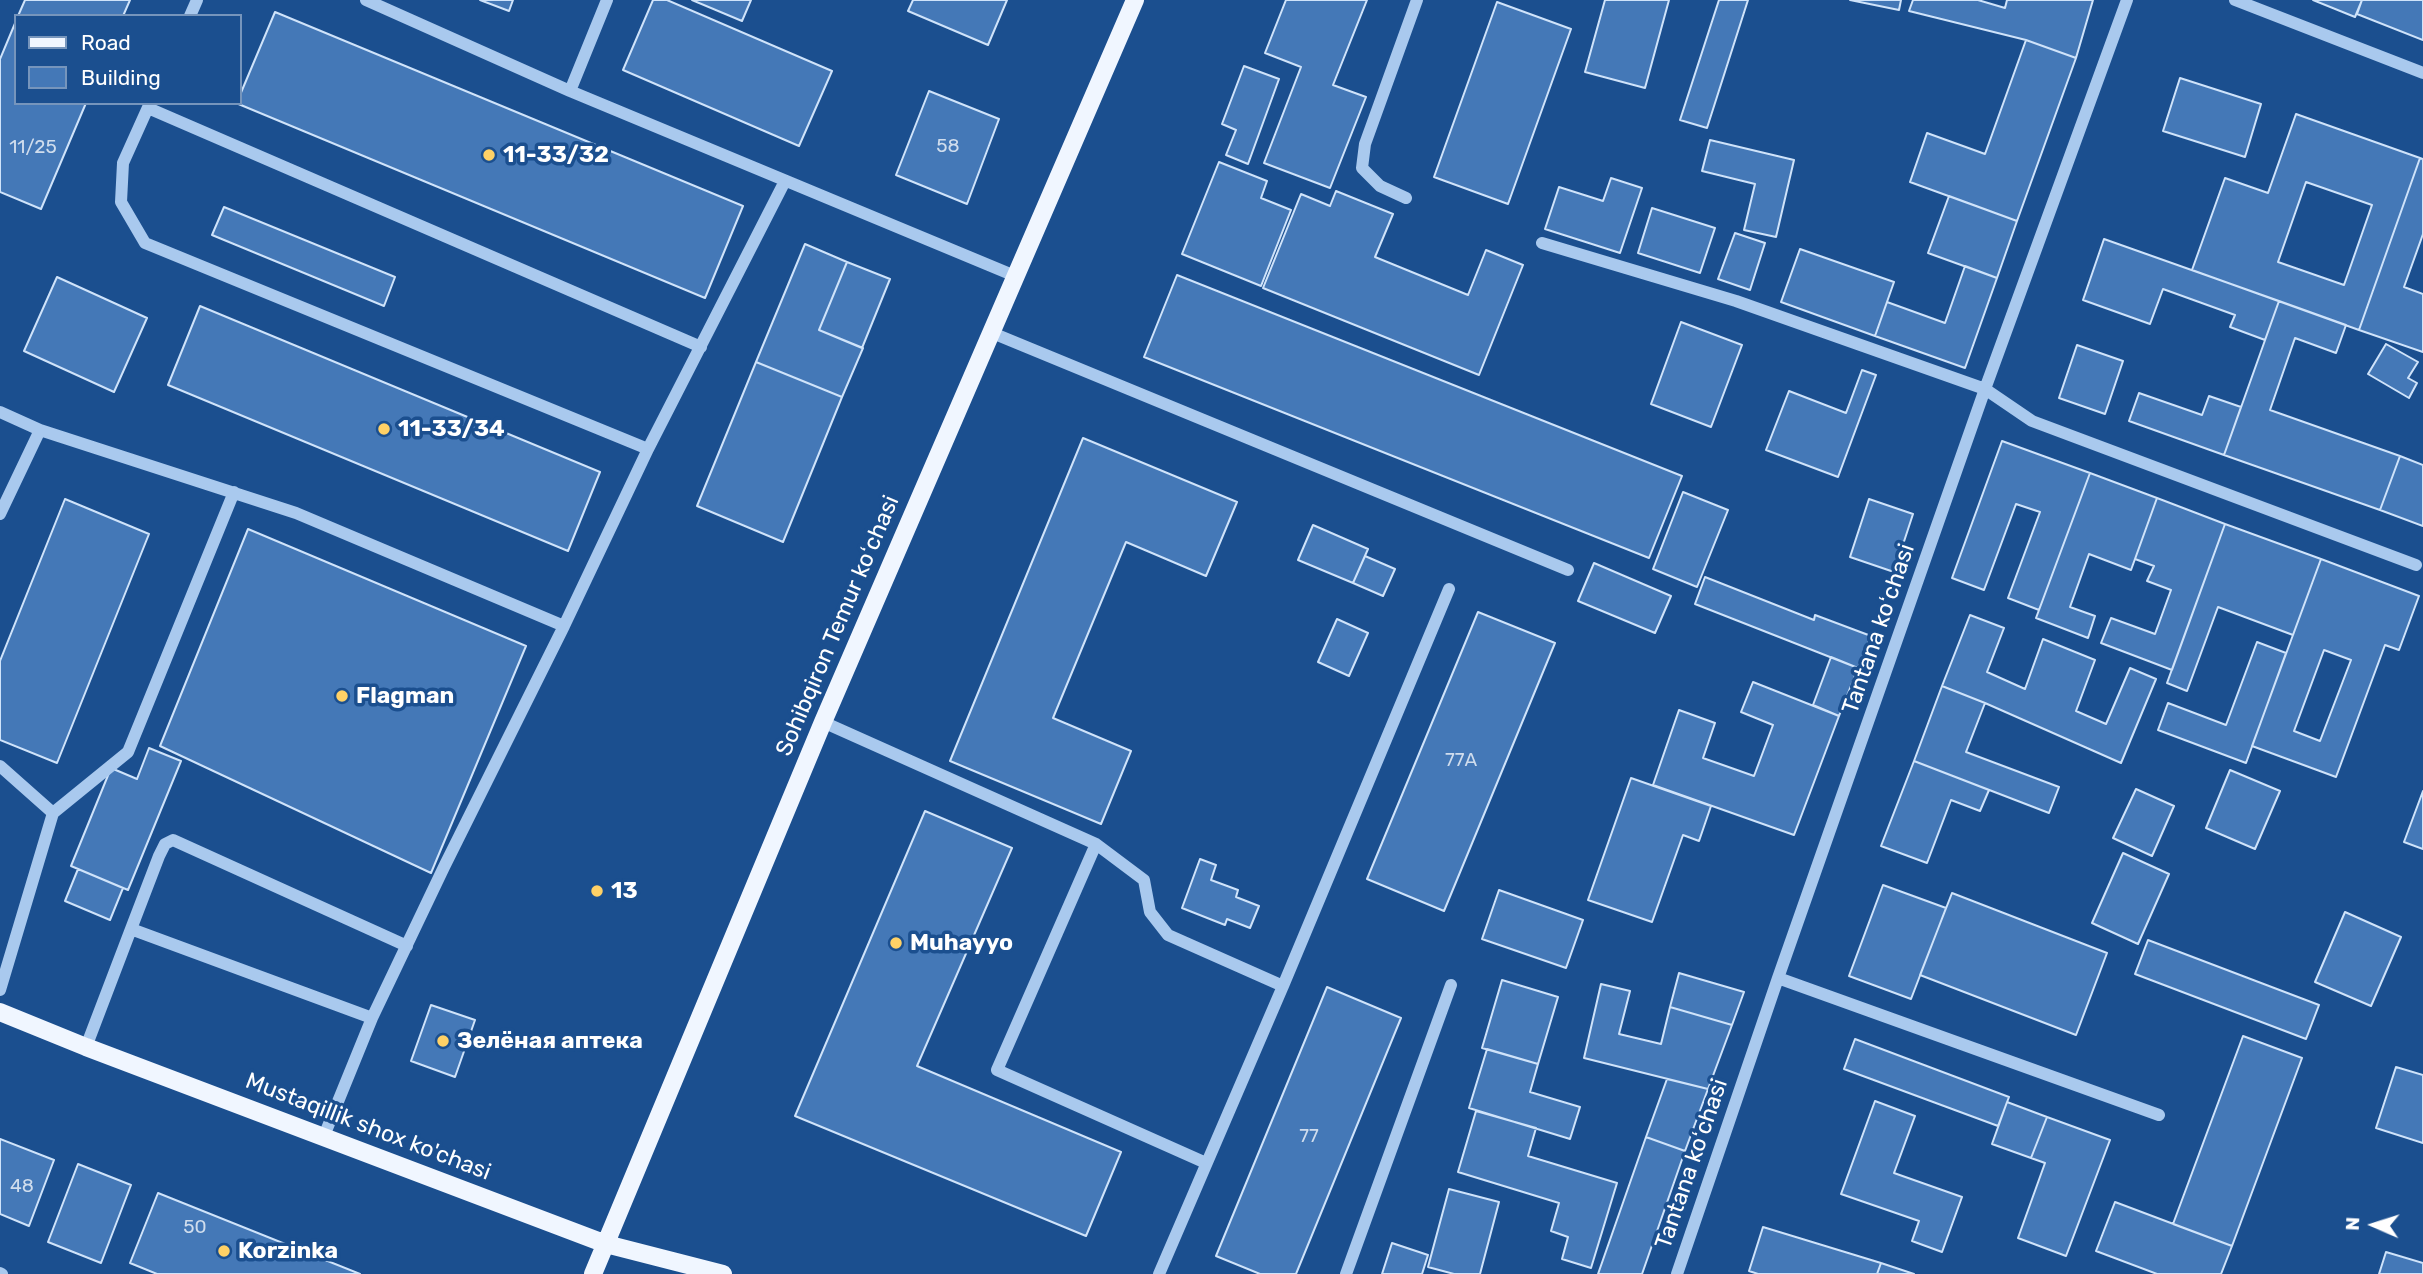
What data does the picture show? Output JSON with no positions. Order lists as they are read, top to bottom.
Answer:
{
  "streets": {
    "main road": ["Sohibqiron Temur koʻchasi", "Mustaqillik shox ko'chasi"],
    "street": ["Tantana koʻchasi"]
  },
  "crossings": [
    ["Sohibqiron Temur koʻchasi", "Mustaqillik shox ko'chasi"]
  ],
  "places": [
    "11-33/32",
    "11-33/34",
    "Flagman",
    "13",
    "Muhayyo",
    "Зелёная аптека",
    "Korzinka"
  ],
  "house_numbers": [
    "58",
    "11/25",
    "77А",
    "77",
    "48",
    "50"
  ],
  "legend": ["Road", "Building"],
  "north": "left"
}
